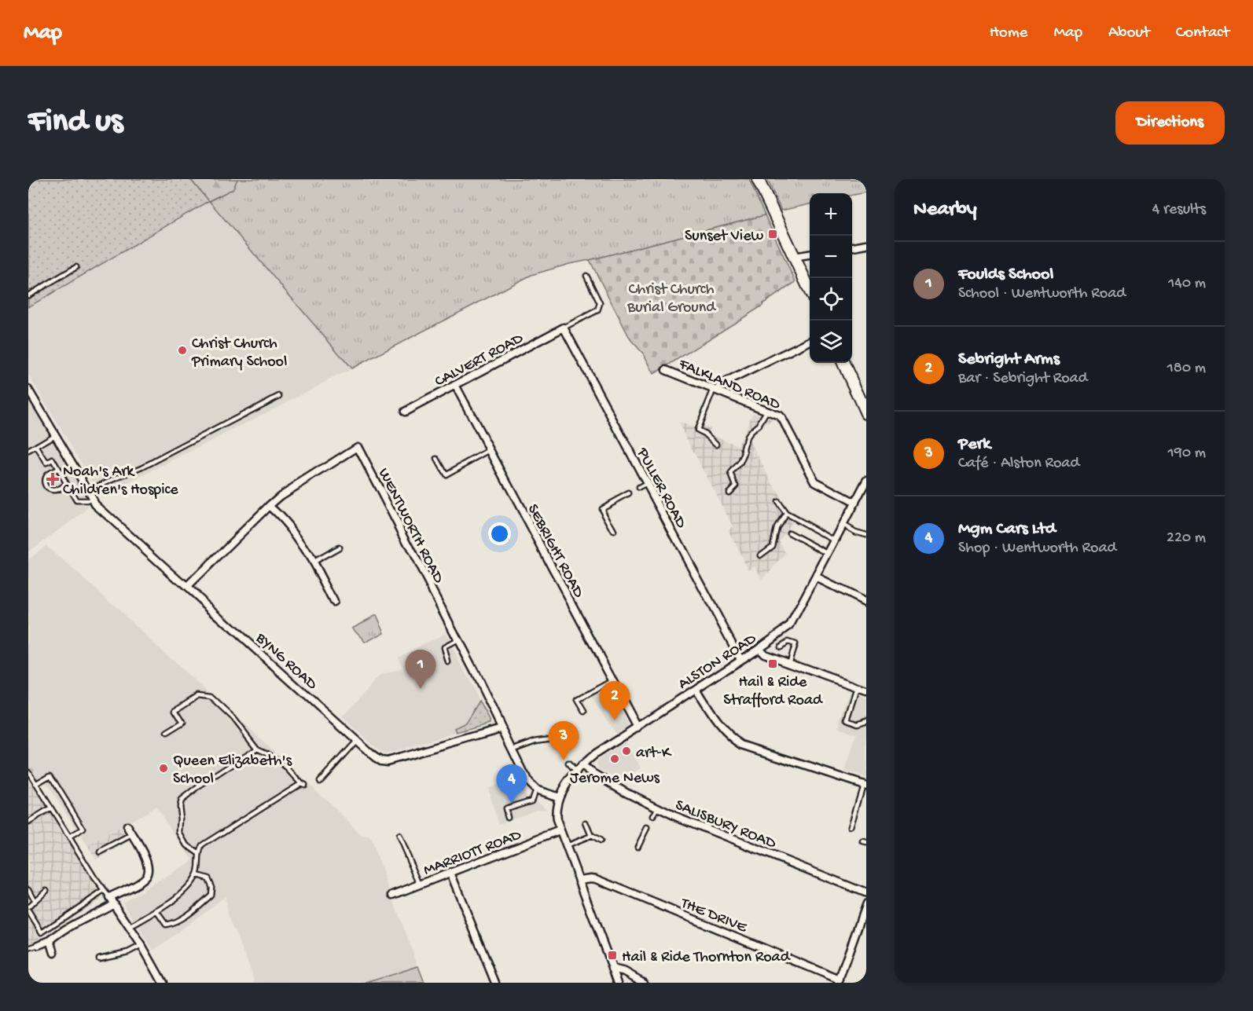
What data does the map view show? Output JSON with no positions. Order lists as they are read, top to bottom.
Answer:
{
  "streets": {
    "street": [
      "CALVERT ROAD",
      "FALKLAND ROAD",
      "PULLER ROAD",
      "WENTWORTH ROAD",
      "SEBRIGHT ROAD",
      "BYNG ROAD",
      "ALSTON ROAD",
      "SALISBURY ROAD",
      "MARRIOTT ROAD",
      "THE DRIVE"
    ]
  },
  "crossings": [
    ["CALVERT ROAD", "PULLER ROAD"],
    ["CALVERT ROAD", "SEBRIGHT ROAD"],
    ["FALKLAND ROAD", "ALSTON ROAD"],
    ["PULLER ROAD", "ALSTON ROAD"],
    ["WENTWORTH ROAD", "BYNG ROAD"],
    ["SEBRIGHT ROAD", "ALSTON ROAD"],
    ["ALSTON ROAD", "SALISBURY ROAD"],
    ["ALSTON ROAD", "MARRIOTT ROAD"],
    ["ALSTON ROAD", "THE DRIVE"]
  ],
  "parks": ["Christ Church Burial Ground"],
  "places": {
    "transit": ["Sunset View", "Hail & Ride Strafford Road", "Hail & Ride Thornton Road"],
    "other": [
      "Christ Church Primary School",
      "art-K",
      "Jerome News",
      "Queen Elizabeth's School"
    ],
    "health": ["Noah's Ark Children's Hospice"]
  },
  "page": {
    "header": "Map",
    "nav": [
      "Home",
      "Map",
      "About",
      "Contact"
    ],
    "buttons": "Directions",
    "title": "Find us",
    "heading": ["Nearby", "4 results"],
    "map_buttons": ["+", "−"],
    "list": [
      {
        "mark": "1",
        "name": "Foulds School",
        "note": "School · Wentworth Road",
        "value": "140 m"
      },
      {
        "mark": "2",
        "name": "Sebright Arms",
        "note": "Bar · Sebright Road",
        "value": "180 m"
      },
      {
        "mark": "3",
        "name": "Perk",
        "note": "Café · Alston Road",
        "value": "190 m"
      },
      {
        "mark": "4",
        "name": "Mgm Cars Ltd",
        "note": "Shop · Wentworth Road",
        "value": "220 m"
      }
    ],
    "pins": [
      "1",
      "2",
      "3",
      "4"
    ]
  }
}
